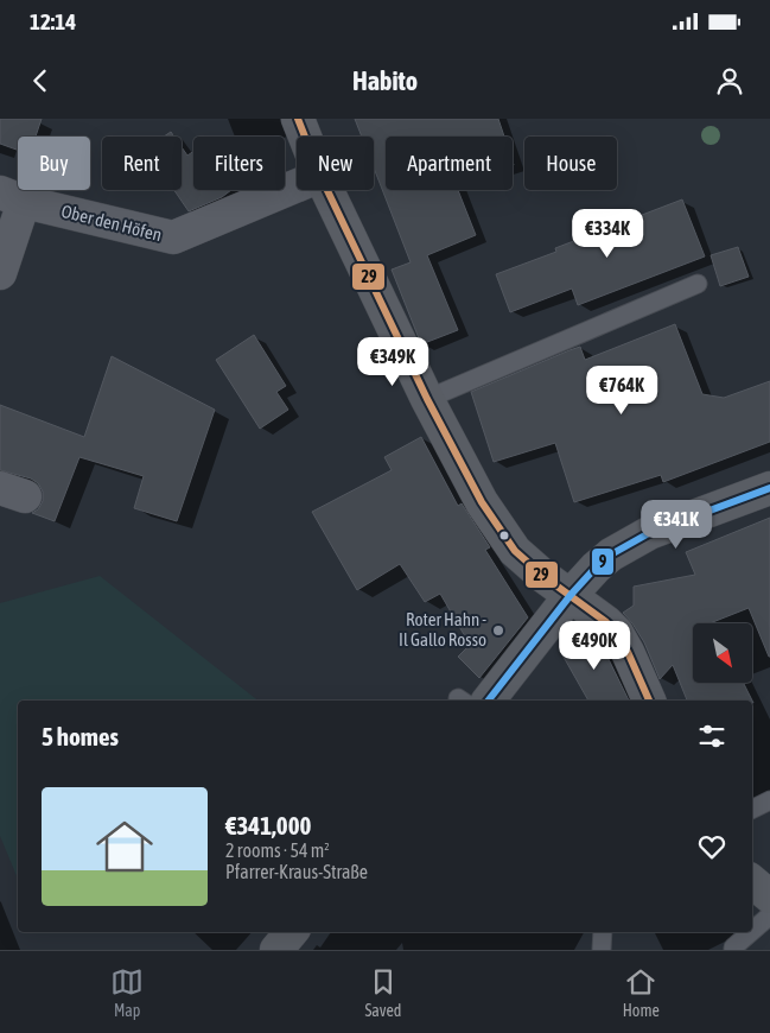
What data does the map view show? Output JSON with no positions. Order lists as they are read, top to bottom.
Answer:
{
  "streets": {
    "street": ["Ober den Höfen"]
  },
  "places": ["Roter Hahn - Il Gallo Rosso"],
  "lines": ["transit line 29", "transit line 9"],
  "north": "bottom right",
  "page": {
    "status": "12:14",
    "header": "Habito",
    "chip": [
      "Buy",
      "Rent",
      "Filters",
      "New",
      "Apartment",
      "House"
    ],
    "price": [
      "€334K",
      "€349K",
      "€764K",
      "€341K",
      "€490K"
    ],
    "heading": "5 homes",
    "list": [
      {
        "name": "€341,000",
        "note": "2 rooms · 54 m² · Pfarrer-Kraus-Straße"
      }
    ],
    "tabs": ["Map", "Saved", "Home"]
  }
}
